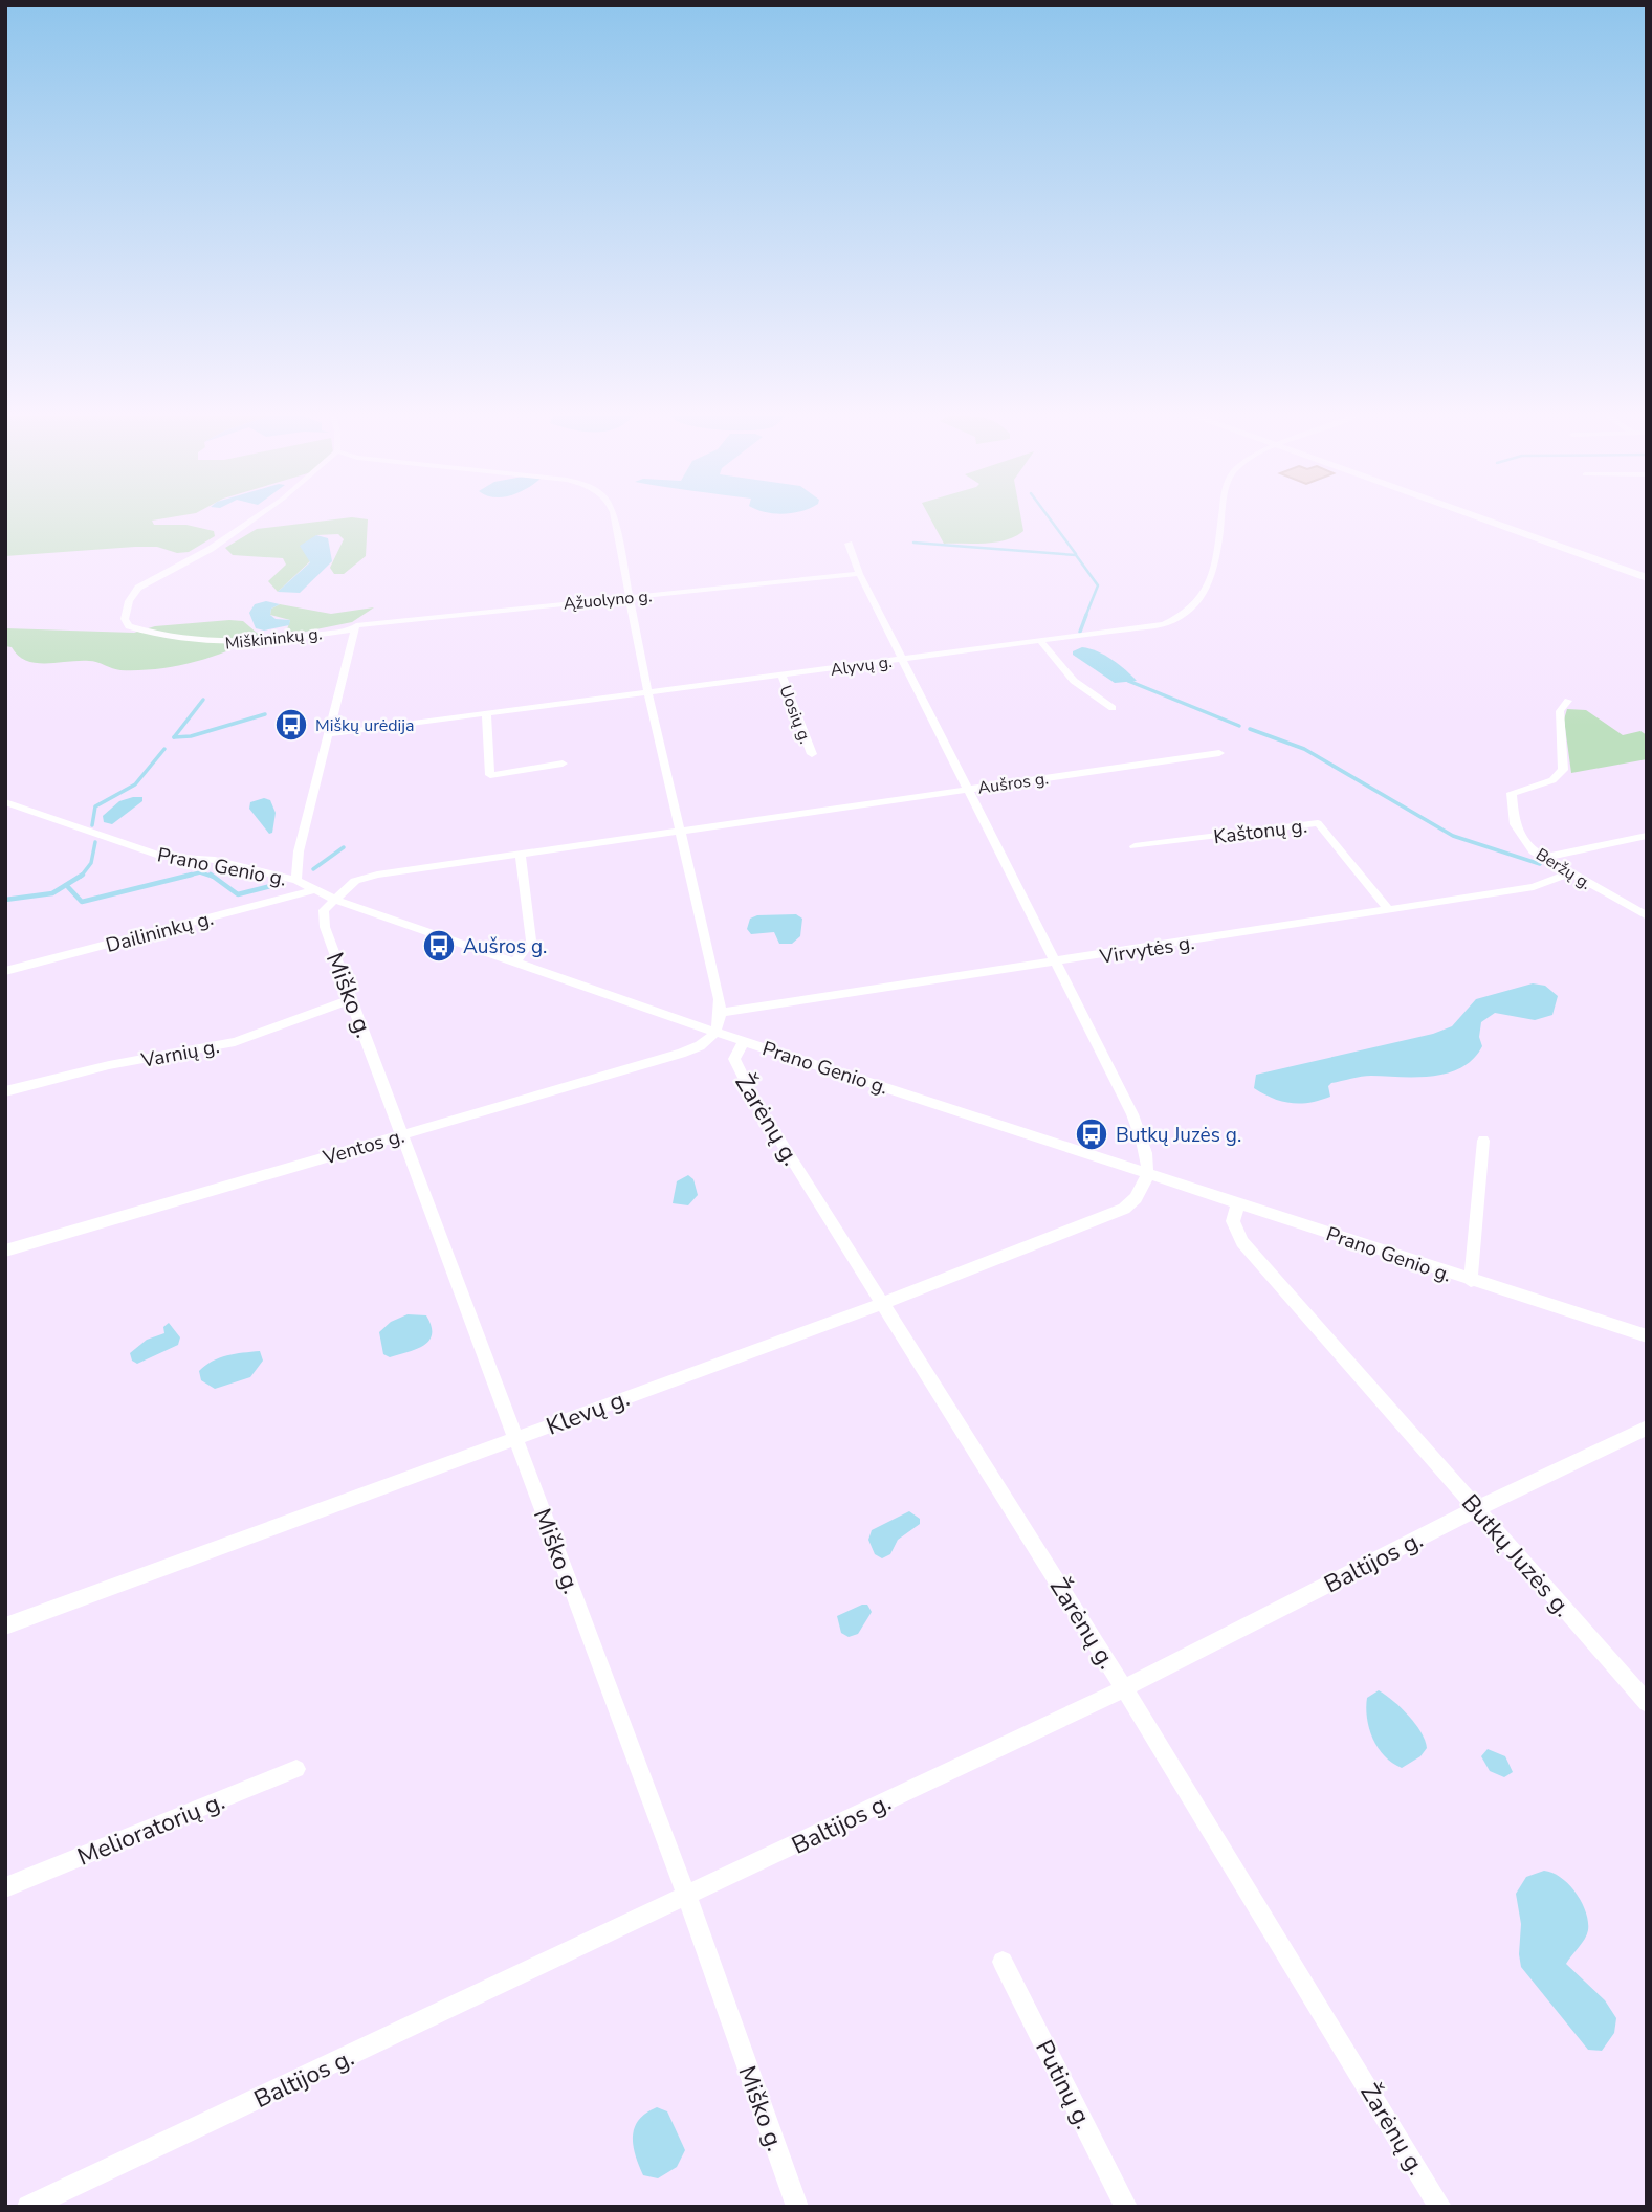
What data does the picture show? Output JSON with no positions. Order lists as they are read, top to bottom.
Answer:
{
  "streets": {
    "street": [
      "Ąžuolyno g.",
      "Miškininkų g.",
      "Alyvų g.",
      "Uosių g.",
      "Aušros g.",
      "Kaštonų g.",
      "Prano Genio g.",
      "Beržų g.",
      "Dailininkų g.",
      "Virvytės g.",
      "Miško g.",
      "Varnių g.",
      "Žarėnų g.",
      "Ventos g.",
      "Klevų g.",
      "Butkų Juzės g.",
      "Baltijos g.",
      "Melioratorių g.",
      "Putinų g."
    ]
  },
  "crossings": [
    ["Ąžuolyno g.", "Miškininkų g."],
    ["Alyvų g.", "Uosių g."],
    ["Aušros g.", "Prano Genio g."],
    ["Aušros g.", "Miško g."],
    ["Kaštonų g.", "Virvytės g."],
    ["Prano Genio g.", "Dailininkų g."],
    ["Prano Genio g.", "Miško g."],
    ["Prano Genio g.", "Žarėnų g."],
    ["Prano Genio g.", "Ventos g."],
    ["Prano Genio g.", "Klevų g."],
    ["Prano Genio g.", "Butkų Juzės g."],
    ["Beržų g.", "Virvytės g."],
    ["Miško g.", "Varnių g."],
    ["Miško g.", "Ventos g."],
    ["Miško g.", "Klevų g."],
    ["Miško g.", "Baltijos g."],
    ["Žarėnų g.", "Klevų g."],
    ["Žarėnų g.", "Baltijos g."],
    ["Butkų Juzės g.", "Baltijos g."]
  ],
  "places": {
    "bus stop": ["Miškų urėdija", "Aušros g.", "Butkų Juzės g."]
  }
}
